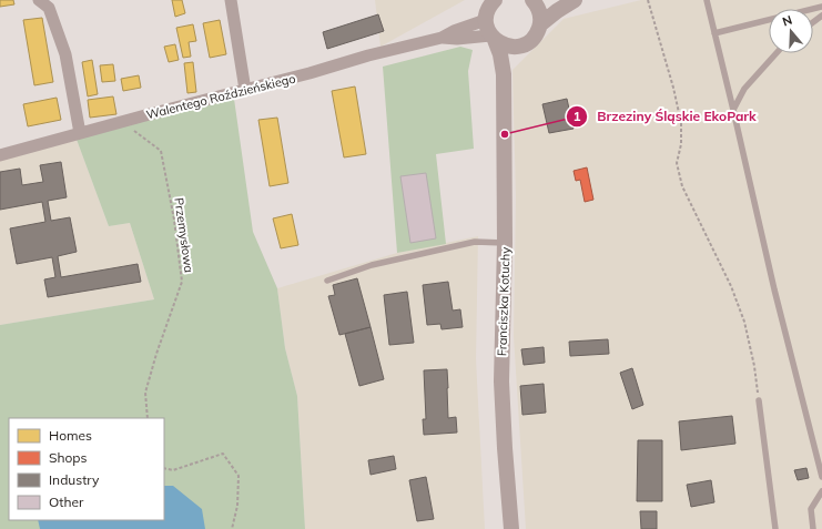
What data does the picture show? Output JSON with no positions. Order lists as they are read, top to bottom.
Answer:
{
  "streets": {
    "street": ["Walentego Roździeńskiego", "Franciszka Kotuchy"],
    "path": ["Przemysłowa"]
  },
  "crossings": [
    ["Walentego Roździeńskiego", "Przemysłowa"],
    ["Walentego Roździeńskiego", "Franciszka Kotuchy"]
  ],
  "places": ["Brzeziny Śląskie EkoPark"],
  "legend": [
    "Homes",
    "Shops",
    "Industry",
    "Other"
  ],
  "north": "top"
}
